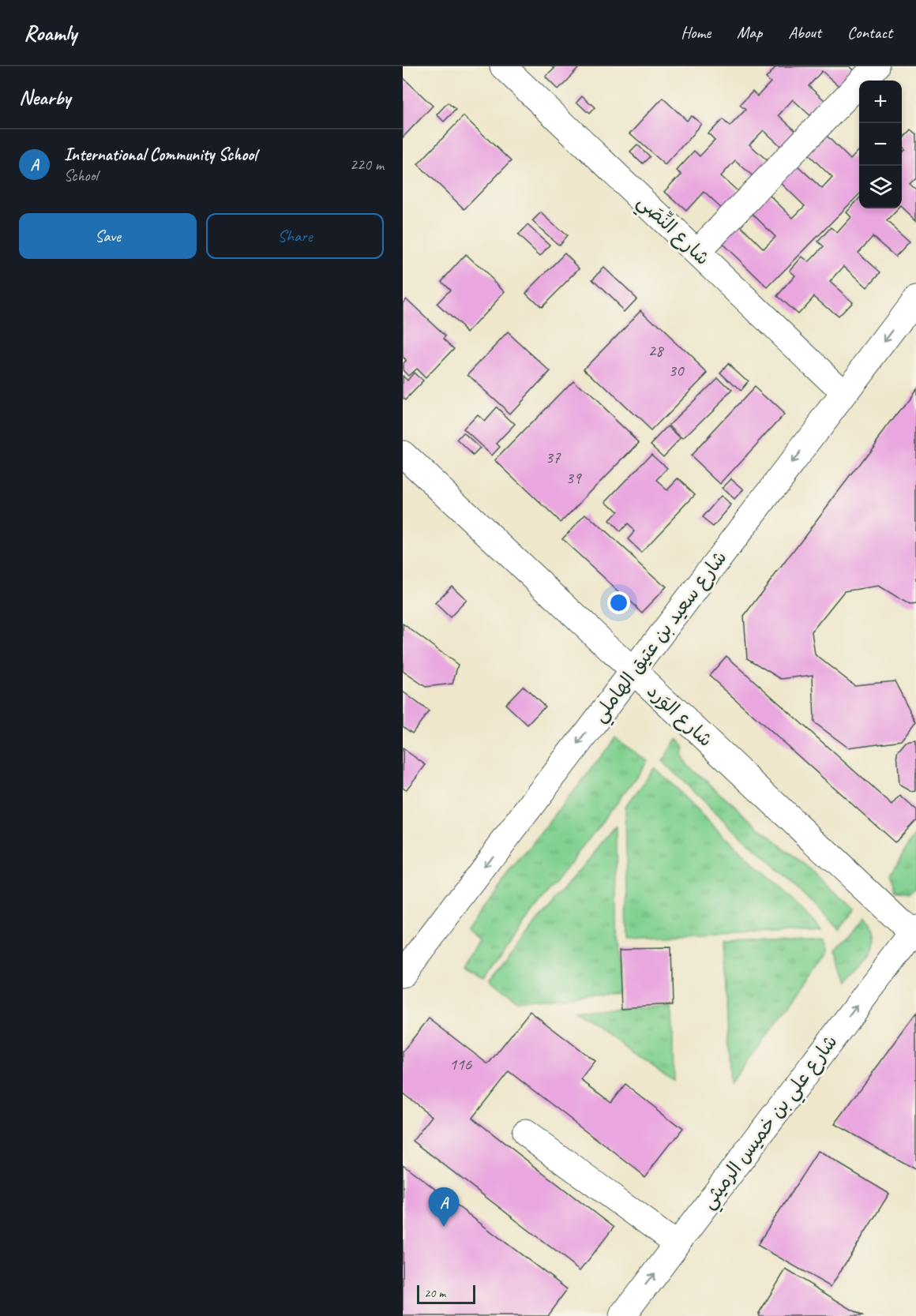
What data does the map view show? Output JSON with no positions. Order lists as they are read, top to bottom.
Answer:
{
  "streets": {
    "street": [
      "شارع النِّصَي",
      "شارع سعيد بن عتيق الهاملي",
      "شارع الوَرد",
      "شارع علي بن خميس الرميثي"
    ]
  },
  "crossings": [
    ["شارع النِّصَي", "شارع سعيد بن عتيق الهاملي"],
    ["شارع سعيد بن عتيق الهاملي", "شارع الوَرد"],
    ["شارع الوَرد", "شارع علي بن خميس الرميثي"]
  ],
  "one_way": ["شارع سعيد بن عتيق الهاملي", "شارع علي بن خميس الرميثي"],
  "house_numbers": [
    "28",
    "30",
    "37",
    "39",
    "116"
  ],
  "scale_bar": "20 m",
  "page": {
    "header": "Roamly",
    "nav": [
      "Home",
      "Map",
      "About",
      "Contact"
    ],
    "heading": "Nearby",
    "map_buttons": ["+", "−"],
    "list": [
      {
        "mark": "A",
        "name": "International Community School",
        "note": "School",
        "value": "220 m"
      }
    ],
    "buttons": ["Save", "Share"],
    "pins": "A",
    "scale": "20 m"
  }
}
